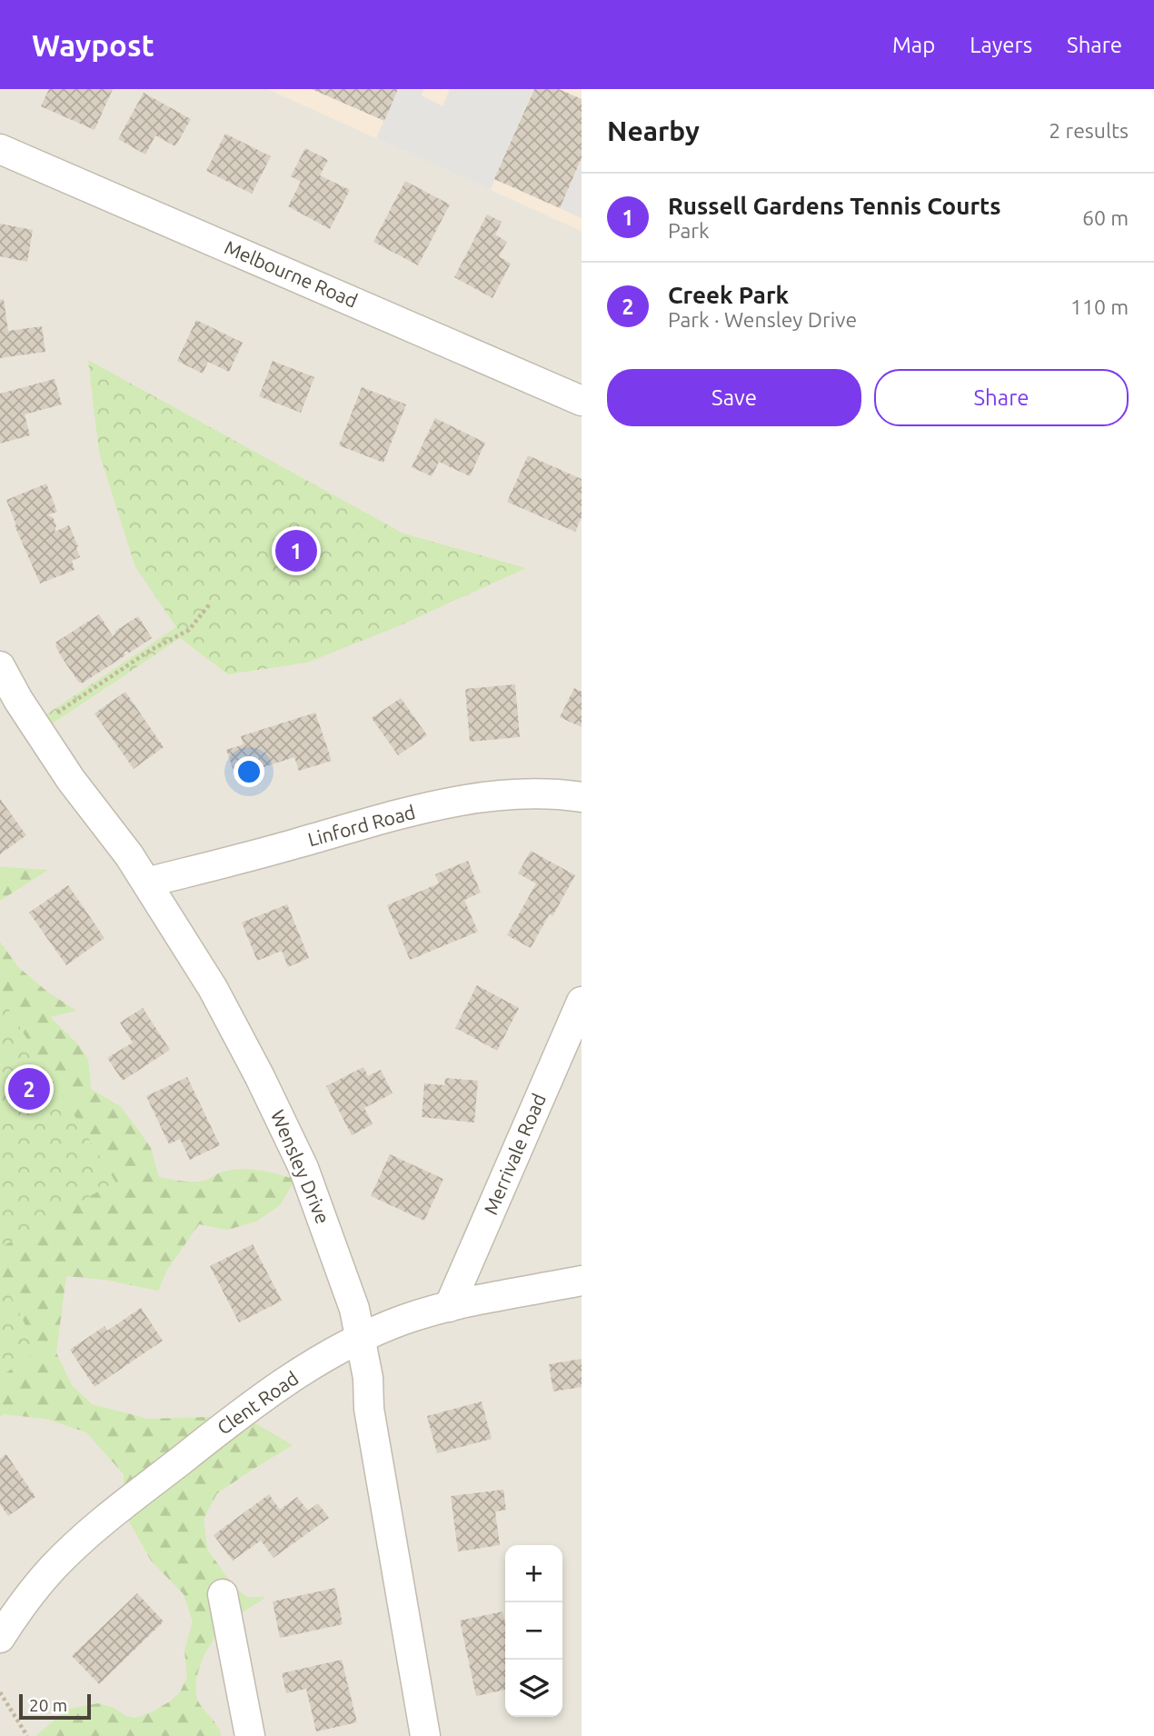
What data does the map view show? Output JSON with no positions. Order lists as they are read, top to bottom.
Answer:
{
  "streets": {
    "street": [
      "Melbourne Road",
      "Linford Road",
      "Merrivale Road",
      "Wensley Drive",
      "Clent Road"
    ]
  },
  "crossings": [
    ["Linford Road", "Wensley Drive"],
    ["Merrivale Road", "Clent Road"],
    ["Wensley Drive", "Clent Road"]
  ],
  "scale_bar": "20 m",
  "page": {
    "header": "Waypost",
    "nav": ["Map", "Layers", "Share"],
    "heading": ["Nearby", "2 results"],
    "list": [
      {
        "mark": "1",
        "name": "Russell Gardens Tennis Courts",
        "note": "Park",
        "value": "60 m"
      },
      {
        "mark": "2",
        "name": "Creek Park",
        "note": "Park · Wensley Drive",
        "value": "110 m"
      }
    ],
    "buttons": ["Save", "Share"],
    "pins": ["1", "2"],
    "map_buttons": ["+", "−"],
    "scale": "20 m"
  }
}
